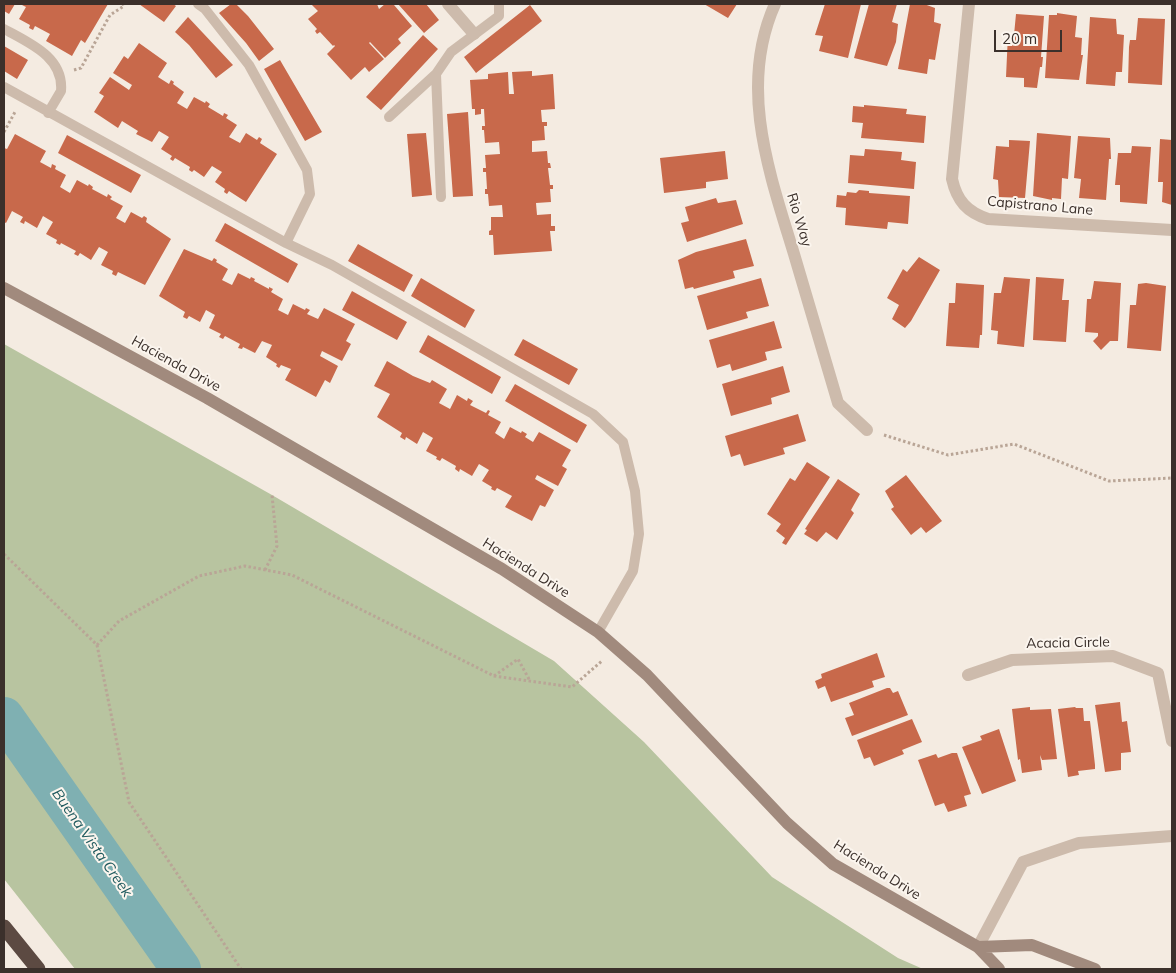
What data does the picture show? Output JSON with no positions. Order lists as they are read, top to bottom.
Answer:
{
  "streets": {
    "main road": ["Hacienda Drive"],
    "street": ["Capistrano Lane", "Rio Way", "Acacia Circle"]
  },
  "water": ["Buena Vista Creek"],
  "scale_bar": "20 m"
}
